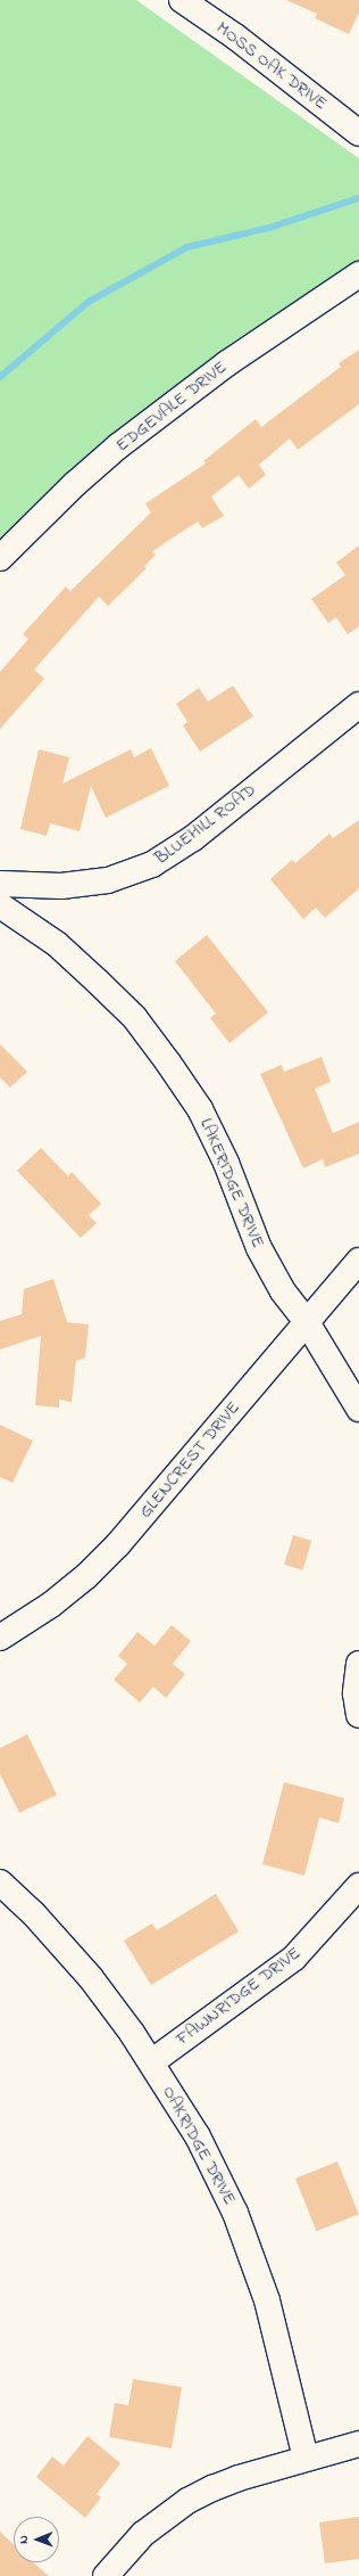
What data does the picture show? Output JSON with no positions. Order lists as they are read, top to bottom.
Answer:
{
  "streets": {
    "street": [
      "MOSS OAK DRIVE",
      "EDGEVALE DRIVE",
      "BLUEHILL ROAD",
      "LAKERIDGE DRIVE",
      "GLENCREST DRIVE",
      "FAWNRIDGE DRIVE",
      "OAKRIDGE DRIVE"
    ]
  },
  "crossings": [
    ["LAKERIDGE DRIVE", "GLENCREST DRIVE"],
    ["FAWNRIDGE DRIVE", "OAKRIDGE DRIVE"]
  ],
  "north": "left"
}
